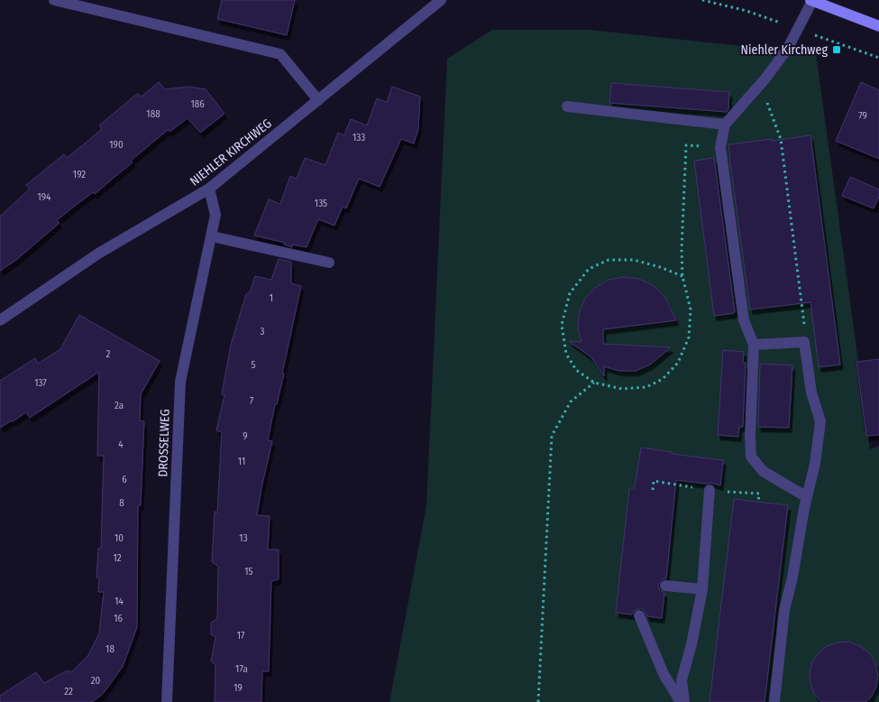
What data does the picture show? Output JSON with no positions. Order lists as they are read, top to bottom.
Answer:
{
  "streets": {
    "street": ["NIEHLER KIRCHWEG", "DROSSELWEG"]
  },
  "crossings": [
    ["NIEHLER KIRCHWEG", "DROSSELWEG"]
  ],
  "places": {
    "transit": ["Niehler Kirchweg"]
  },
  "house_numbers": [
    "186",
    "188",
    "79",
    "133",
    "190",
    "192",
    "194",
    "135",
    "1",
    "3",
    "2",
    "5",
    "137",
    "7",
    "2a",
    "9",
    "4",
    "11",
    "6",
    "8",
    "10",
    "13",
    "12",
    "15",
    "14",
    "16",
    "17",
    "18",
    "17a",
    "20",
    "19",
    "22"
  ]
}
